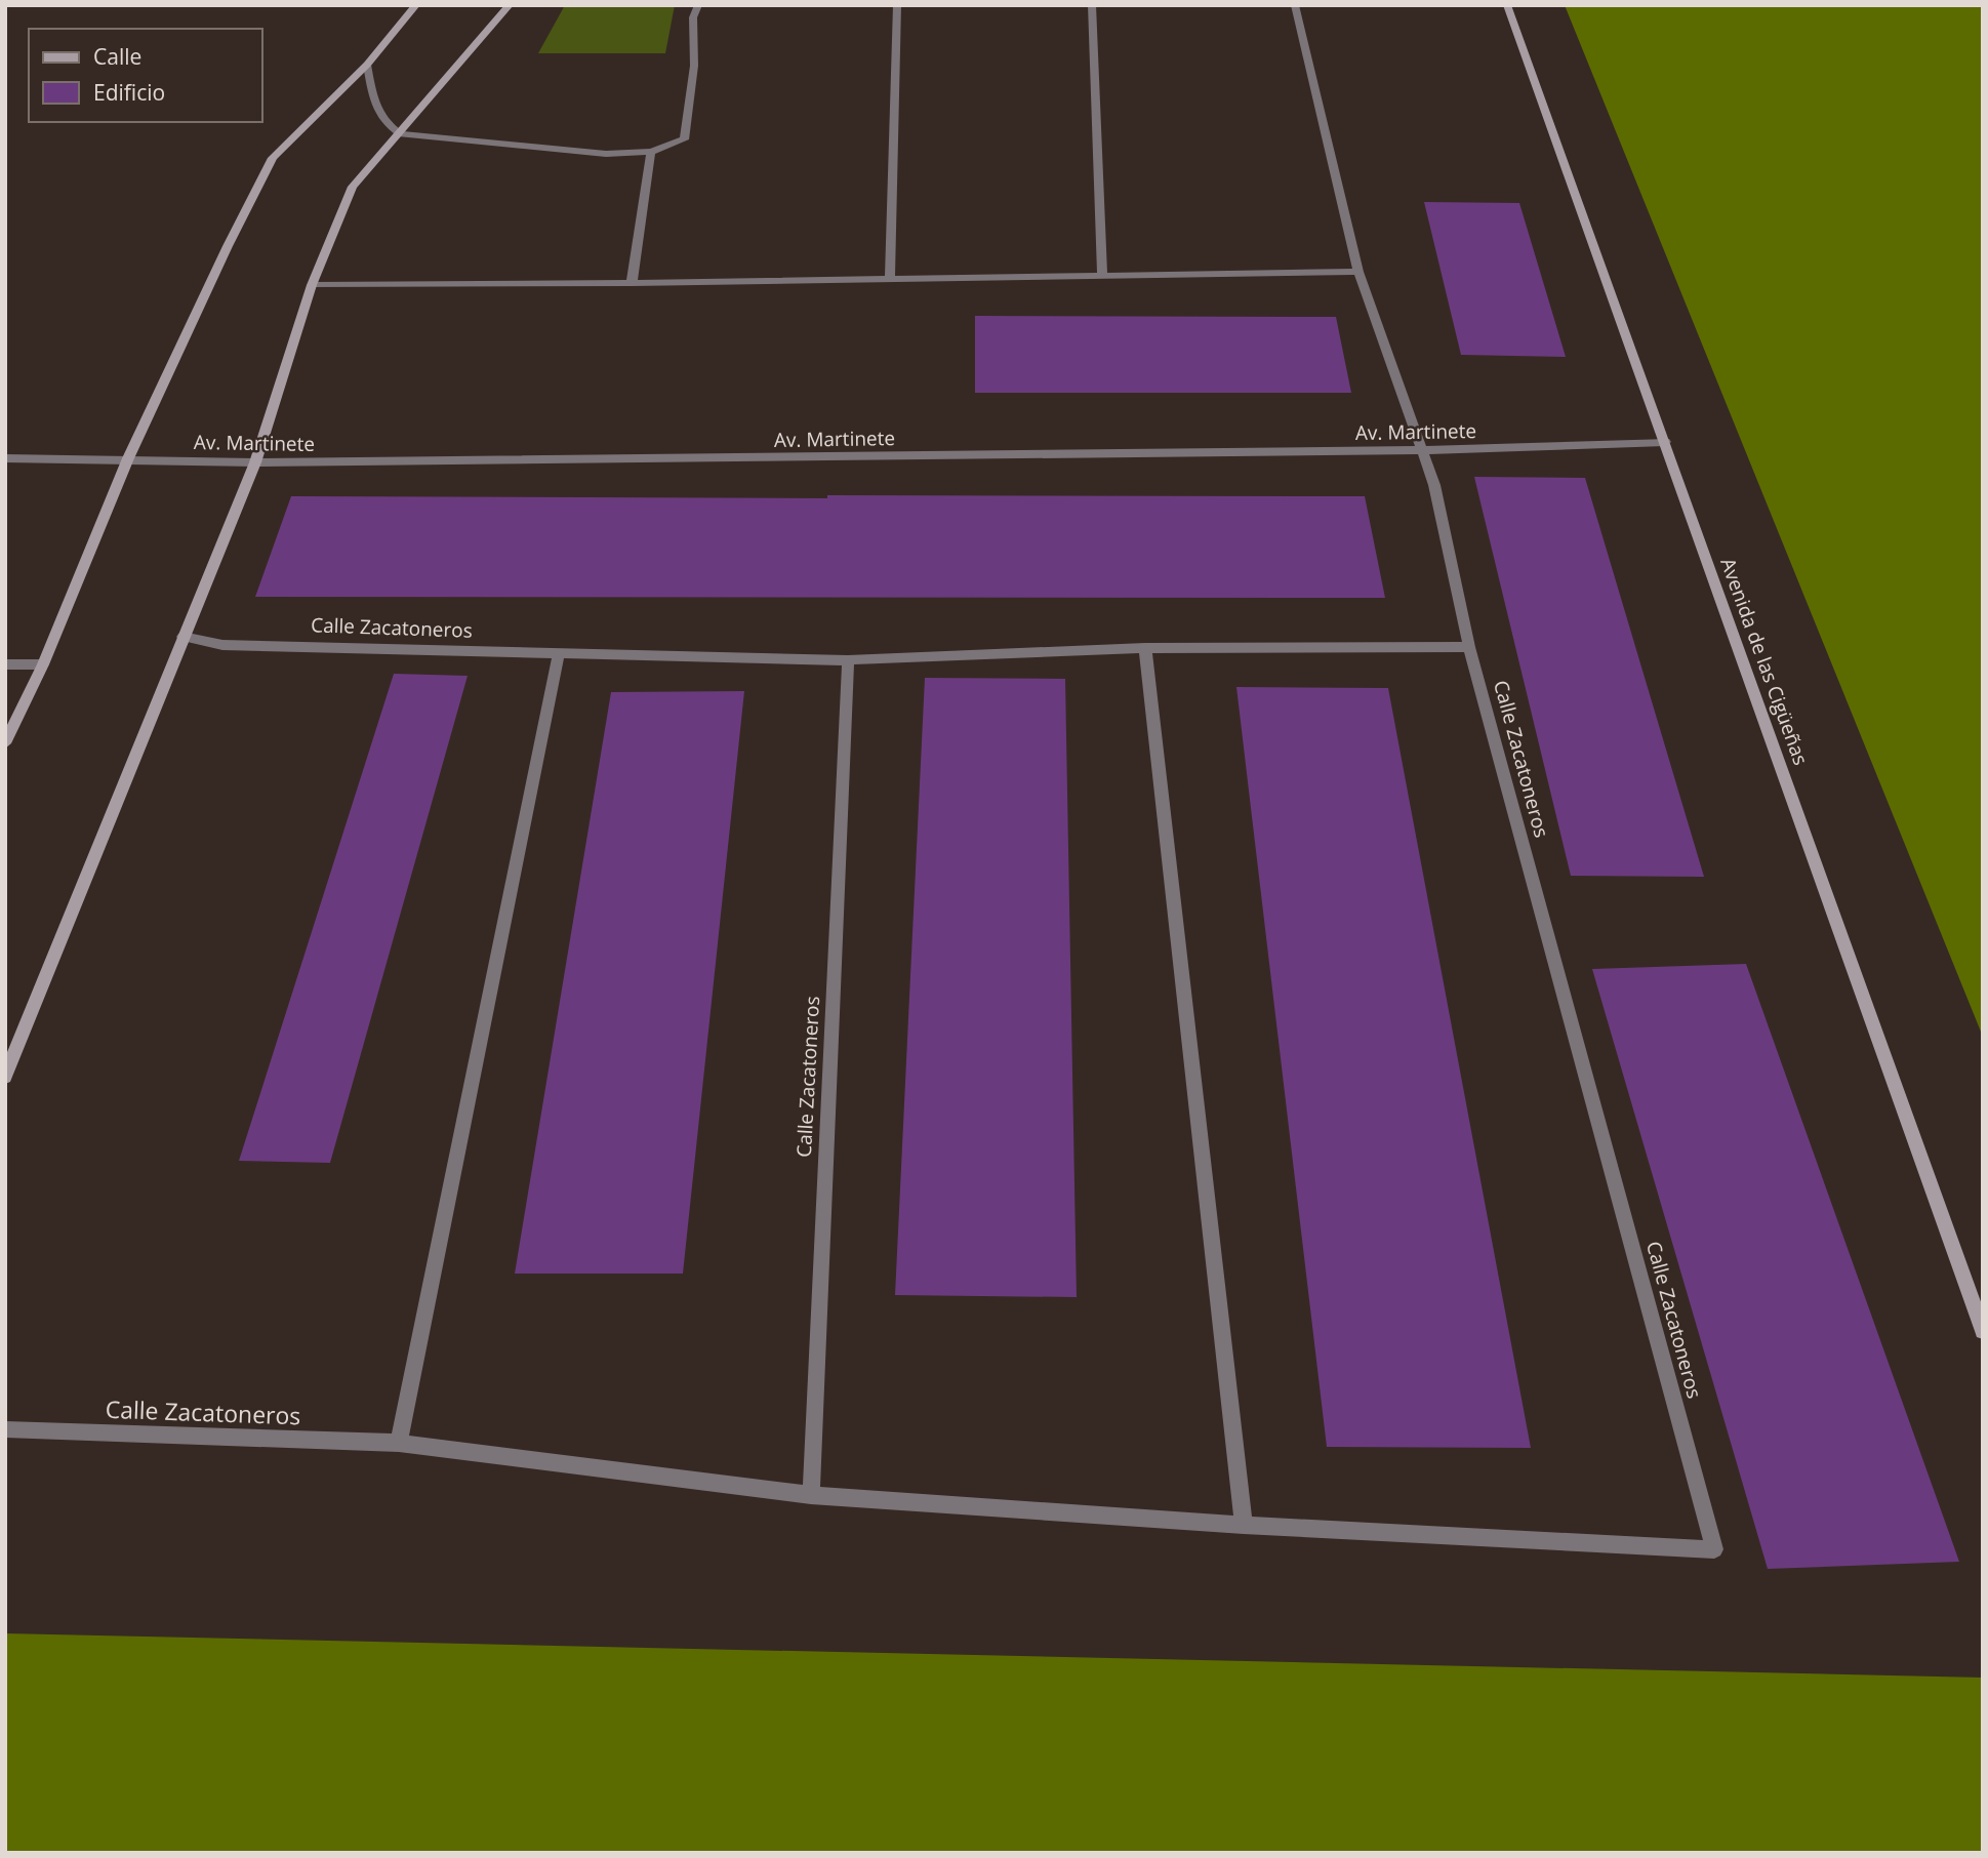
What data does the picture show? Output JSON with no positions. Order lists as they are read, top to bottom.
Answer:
{
  "streets": {
    "street": ["Av. Martinete", "Calle Zacatoneros", "Avenida de las Cigüeñas"]
  },
  "crossings": [
    ["Av. Martinete", "Calle Zacatoneros"],
    ["Av. Martinete", "Avenida de las Cigüeñas"]
  ],
  "legend": ["Calle", "Edificio"]
}
